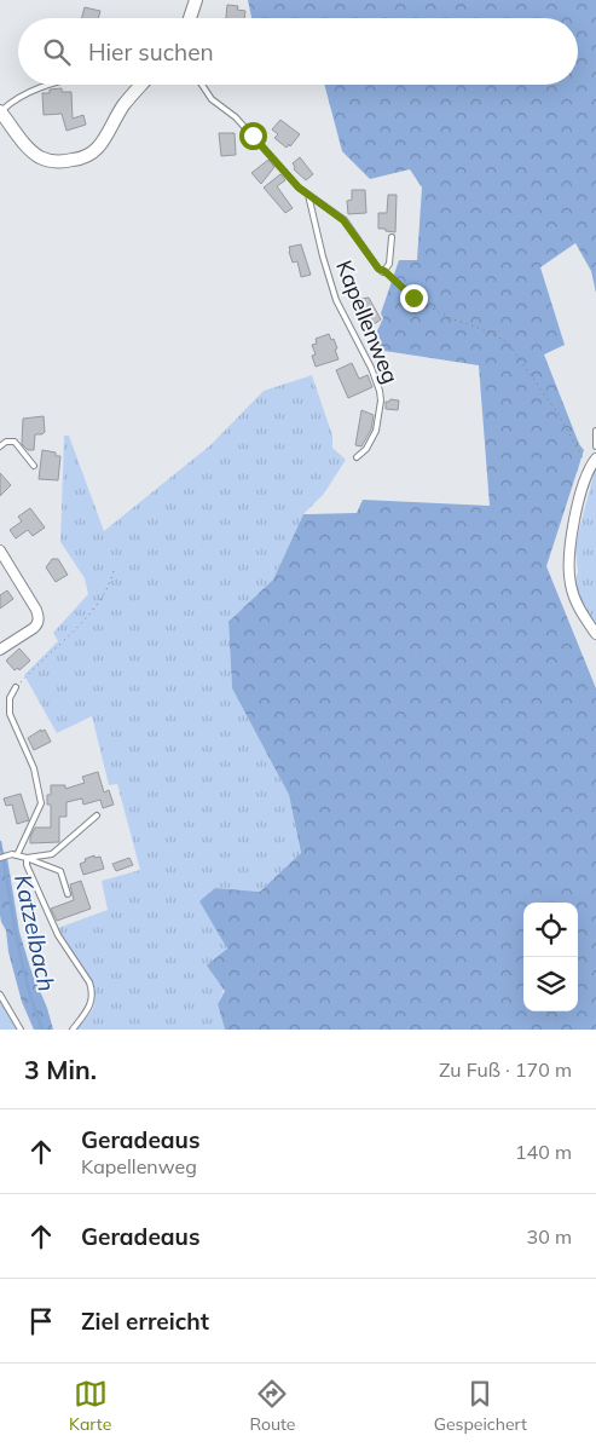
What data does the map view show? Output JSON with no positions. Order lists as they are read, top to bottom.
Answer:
{
  "streets": {
    "lane": ["Kapellenweg"]
  },
  "water": ["Katzelbach"],
  "page": {
    "search": "Hier suchen",
    "heading": ["3 Min.", "Zu Fuß · 170 m"],
    "list": [
      ["Geradeaus", "Kapellenweg", "140 m"],
      ["Geradeaus", "30 m"],
      "Ziel erreicht"
    ],
    "nav": ["Karte", "Route", "Gespeichert"]
  }
}
